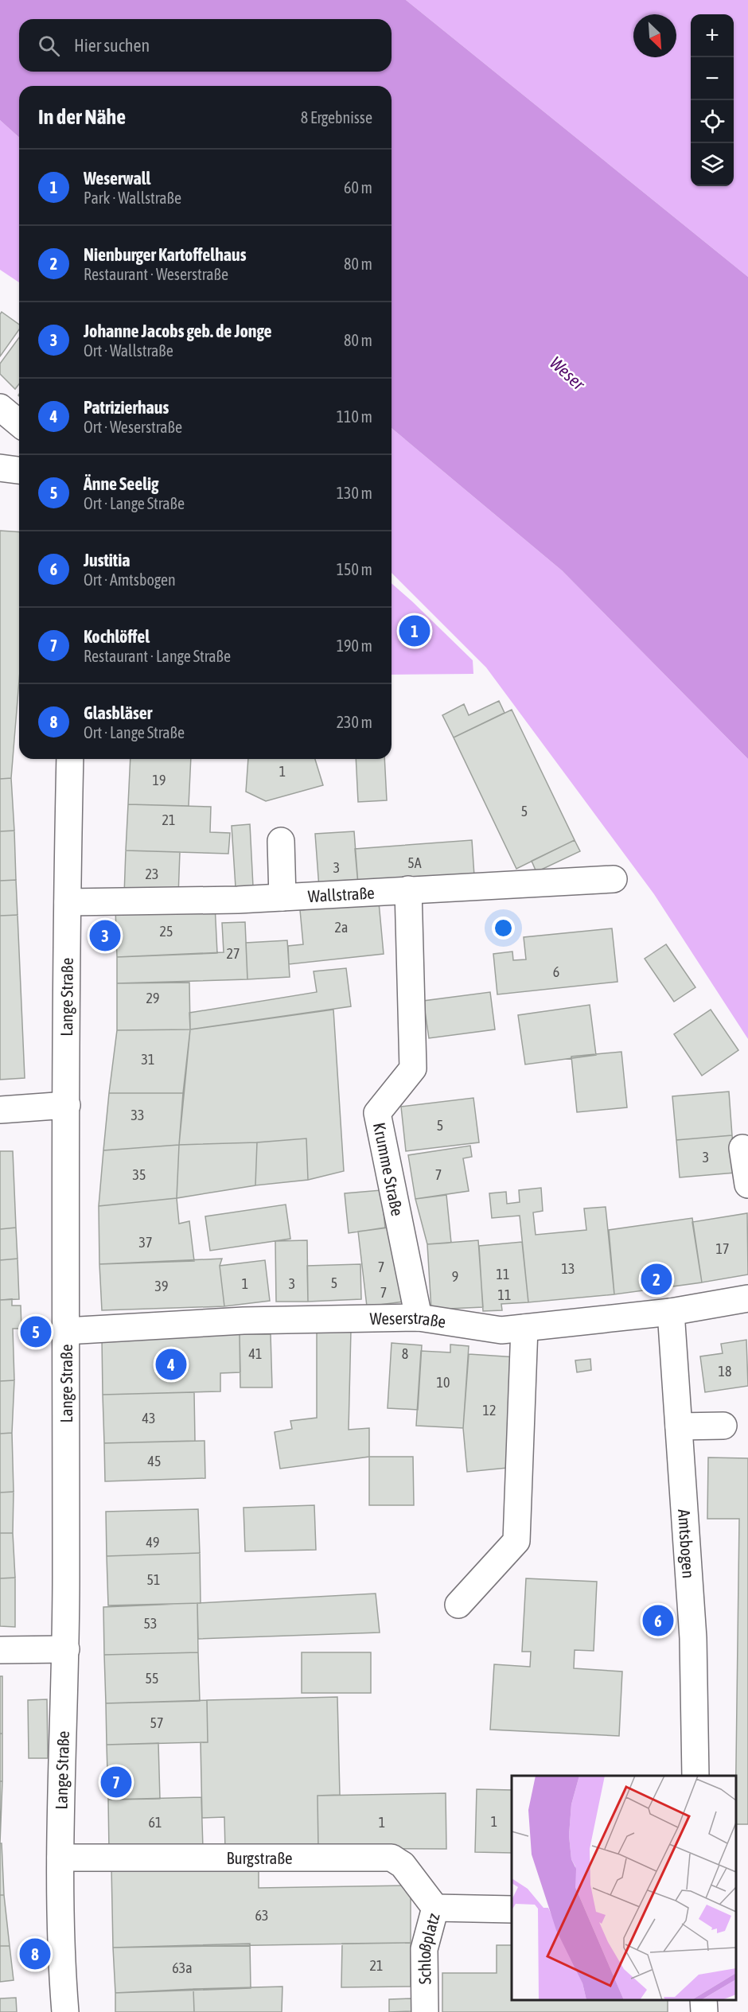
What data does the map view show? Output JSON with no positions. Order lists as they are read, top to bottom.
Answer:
{
  "streets": {
    "street": [
      "Wallstraße",
      "Lange Straße",
      "Krumme Straße",
      "Weserstraße",
      "Amtsbogen",
      "Burgstraße",
      "Schloßplatz"
    ]
  },
  "crossings": [
    ["Wallstraße", "Lange Straße"],
    ["Wallstraße", "Krumme Straße"],
    ["Lange Straße", "Weserstraße"],
    ["Lange Straße", "Burgstraße"],
    ["Krumme Straße", "Weserstraße"],
    ["Weserstraße", "Amtsbogen"],
    ["Burgstraße", "Schloßplatz"]
  ],
  "water": ["Weser"],
  "house_numbers": [
    "1",
    "19",
    "5",
    "21",
    "5A",
    "3",
    "23",
    "2a",
    "25",
    "27",
    "6",
    "29",
    "31",
    "33",
    "5",
    "3",
    "35",
    "7",
    "37",
    "17",
    "7",
    "13",
    "11",
    "9",
    "5",
    "1",
    "3",
    "39",
    "7",
    "11",
    "41",
    "8",
    "18",
    "10",
    "12",
    "43",
    "45",
    "49",
    "51",
    "53",
    "55",
    "57",
    "1",
    "61",
    "1",
    "63",
    "21",
    "63a"
  ],
  "north": "bottom right",
  "page": {
    "map_buttons": ["+", "−"],
    "search": "Hier suchen",
    "heading": ["In der Nähe", "8 Ergebnisse"],
    "list": [
      {
        "mark": "1",
        "name": "Weserwall",
        "note": "Park · Wallstraße",
        "value": "60 m"
      },
      {
        "mark": "2",
        "name": "Nienburger Kartoffelhaus",
        "note": "Restaurant · Weserstraße",
        "value": "80 m"
      },
      {
        "mark": "3",
        "name": "Johanne Jacobs geb. de Jonge",
        "note": "Ort · Wallstraße",
        "value": "80 m"
      },
      {
        "mark": "4",
        "name": "Patrizierhaus",
        "note": "Ort · Weserstraße",
        "value": "110 m"
      },
      {
        "mark": "5",
        "name": "Änne Seelig",
        "note": "Ort · Lange Straße",
        "value": "130 m"
      },
      {
        "mark": "6",
        "name": "Justitia",
        "note": "Ort · Amtsbogen",
        "value": "150 m"
      },
      {
        "mark": "7",
        "name": "Kochlöffel",
        "note": "Restaurant · Lange Straße",
        "value": "190 m"
      },
      {
        "mark": "8",
        "name": "Glasbläser",
        "note": "Ort · Lange Straße",
        "value": "230 m"
      }
    ],
    "pins": [
      "1",
      "3",
      "2",
      "5",
      "4",
      "6",
      "7",
      "8"
    ]
  }
}
